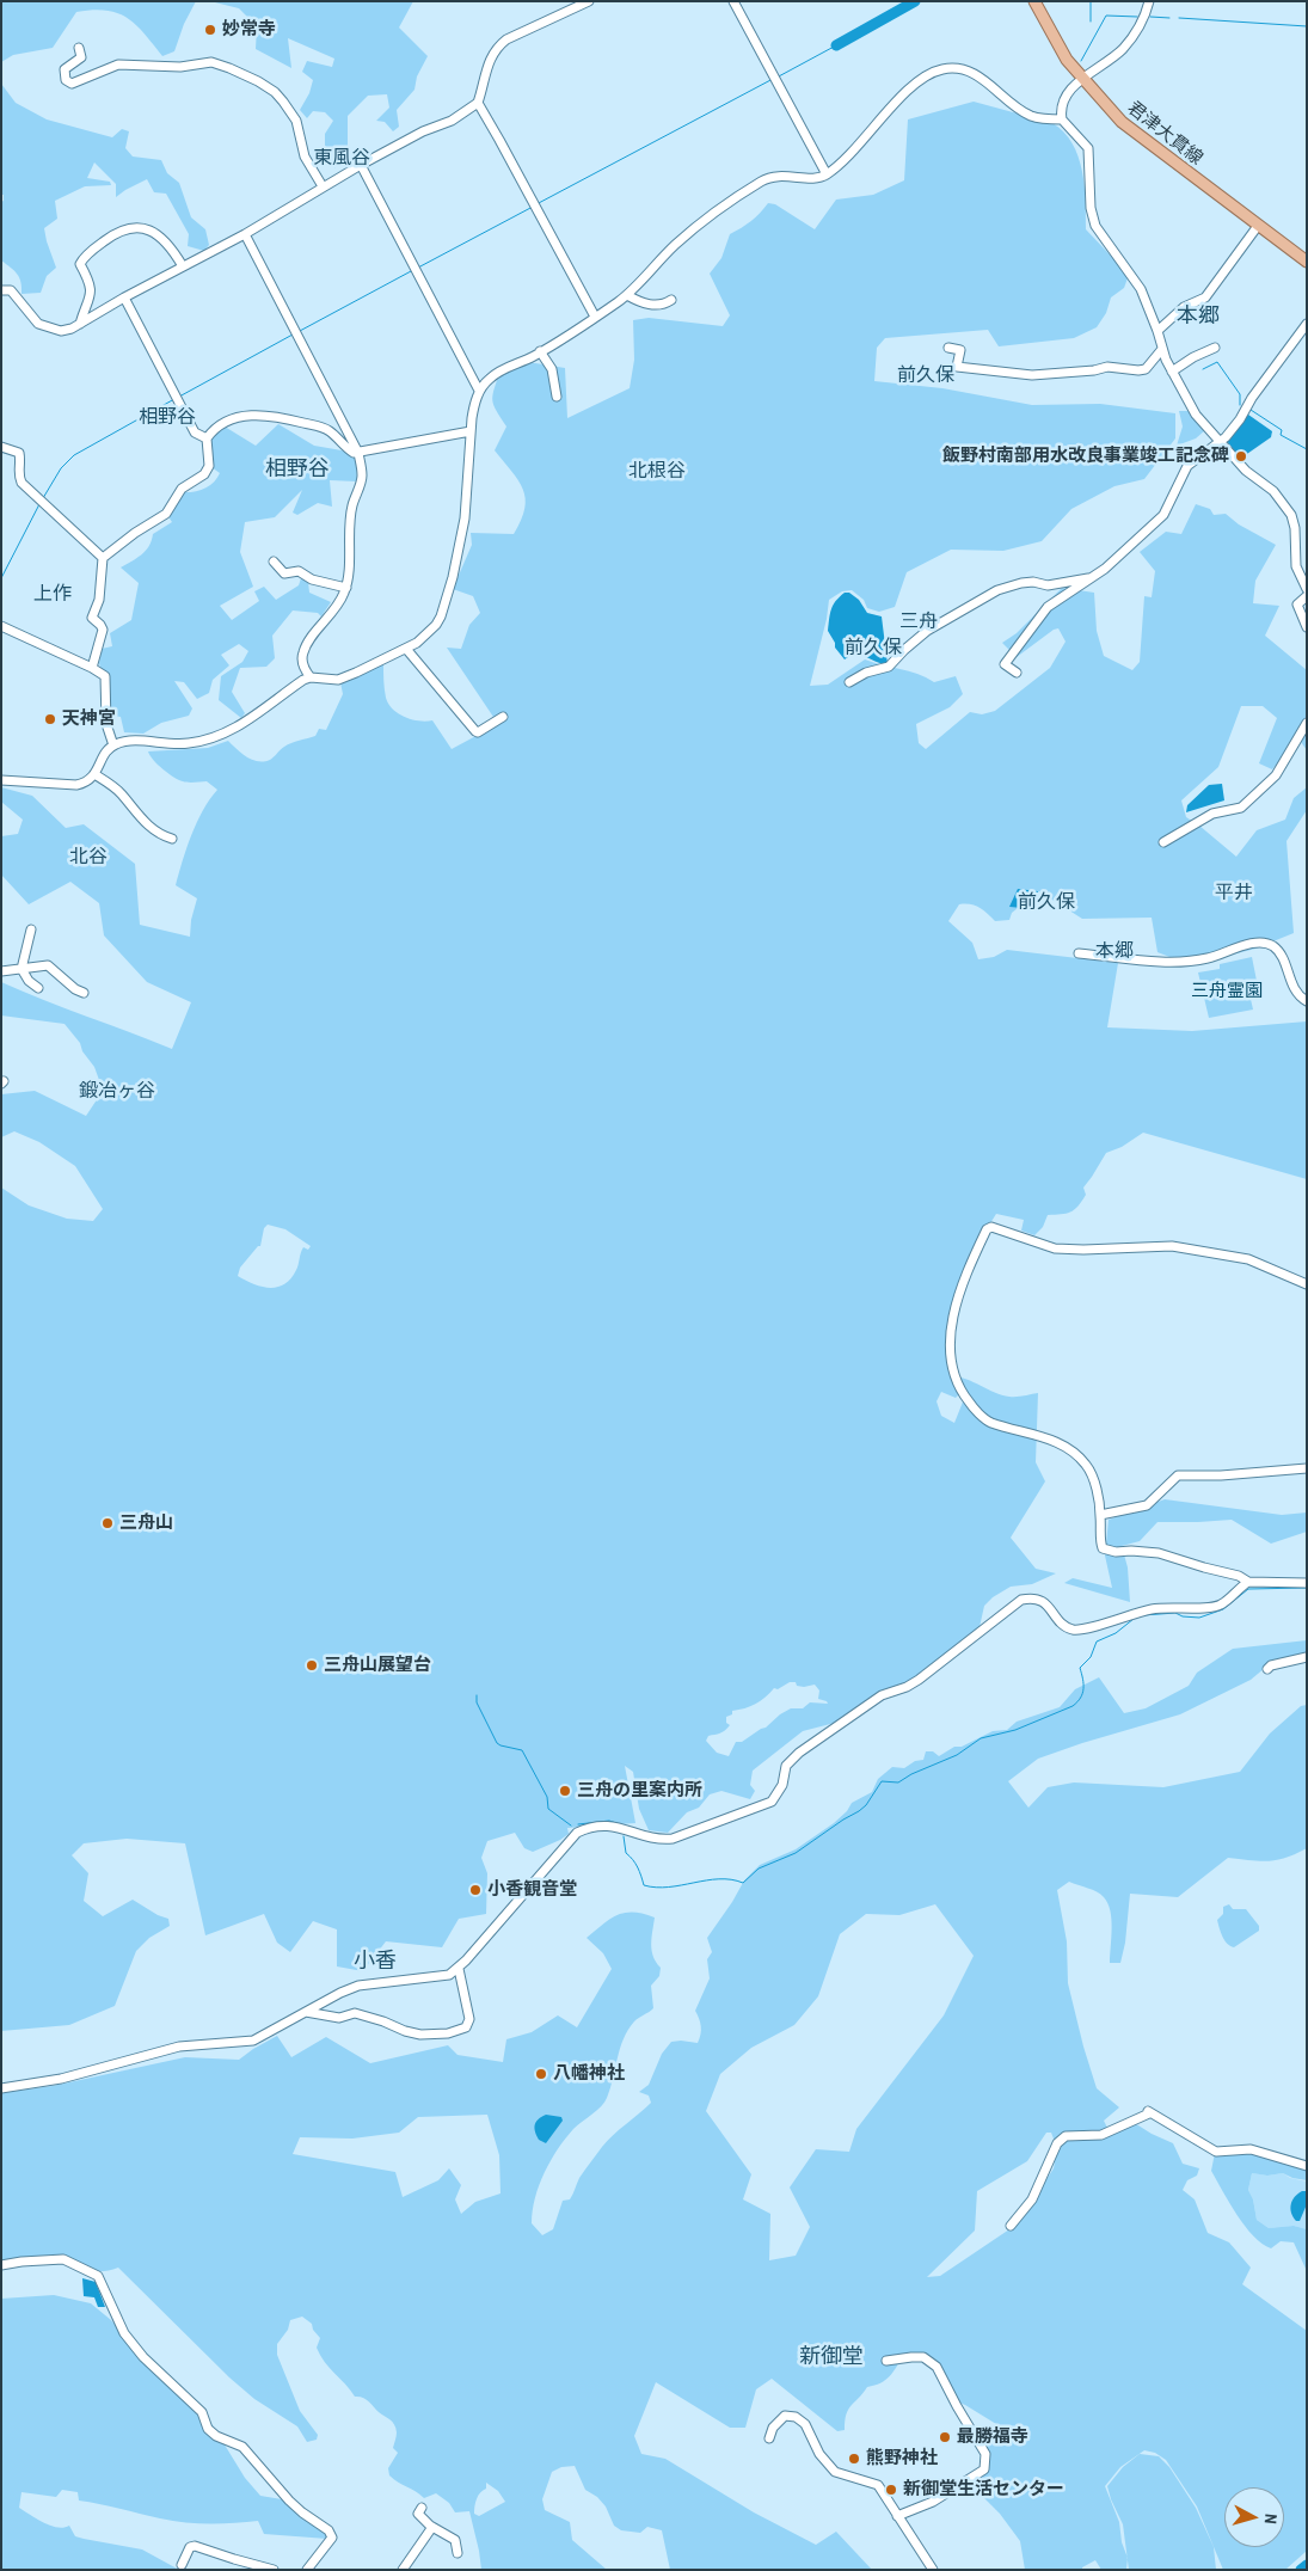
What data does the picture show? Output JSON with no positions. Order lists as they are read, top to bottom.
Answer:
{
  "streets": {
    "main road": ["君津大貫線"]
  },
  "districts": [
    "東風谷",
    "本郷",
    "前久保",
    "相野谷",
    "相野谷",
    "北根谷",
    "上作",
    "三舟",
    "前久保",
    "北谷",
    "平井",
    "前久保",
    "本郷",
    "鍛冶ヶ谷",
    "小香",
    "新御堂"
  ],
  "parks": ["三舟霊園"],
  "places": [
    "妙常寺",
    "飯野村南部用水改良事業竣工記念碑",
    "天神宮",
    "三舟山",
    "三舟山展望台",
    "三舟の里案内所",
    "小香観音堂",
    "八幡神社",
    "最勝福寺",
    "熊野神社",
    "新御堂生活センター"
  ],
  "north": "right"
}
